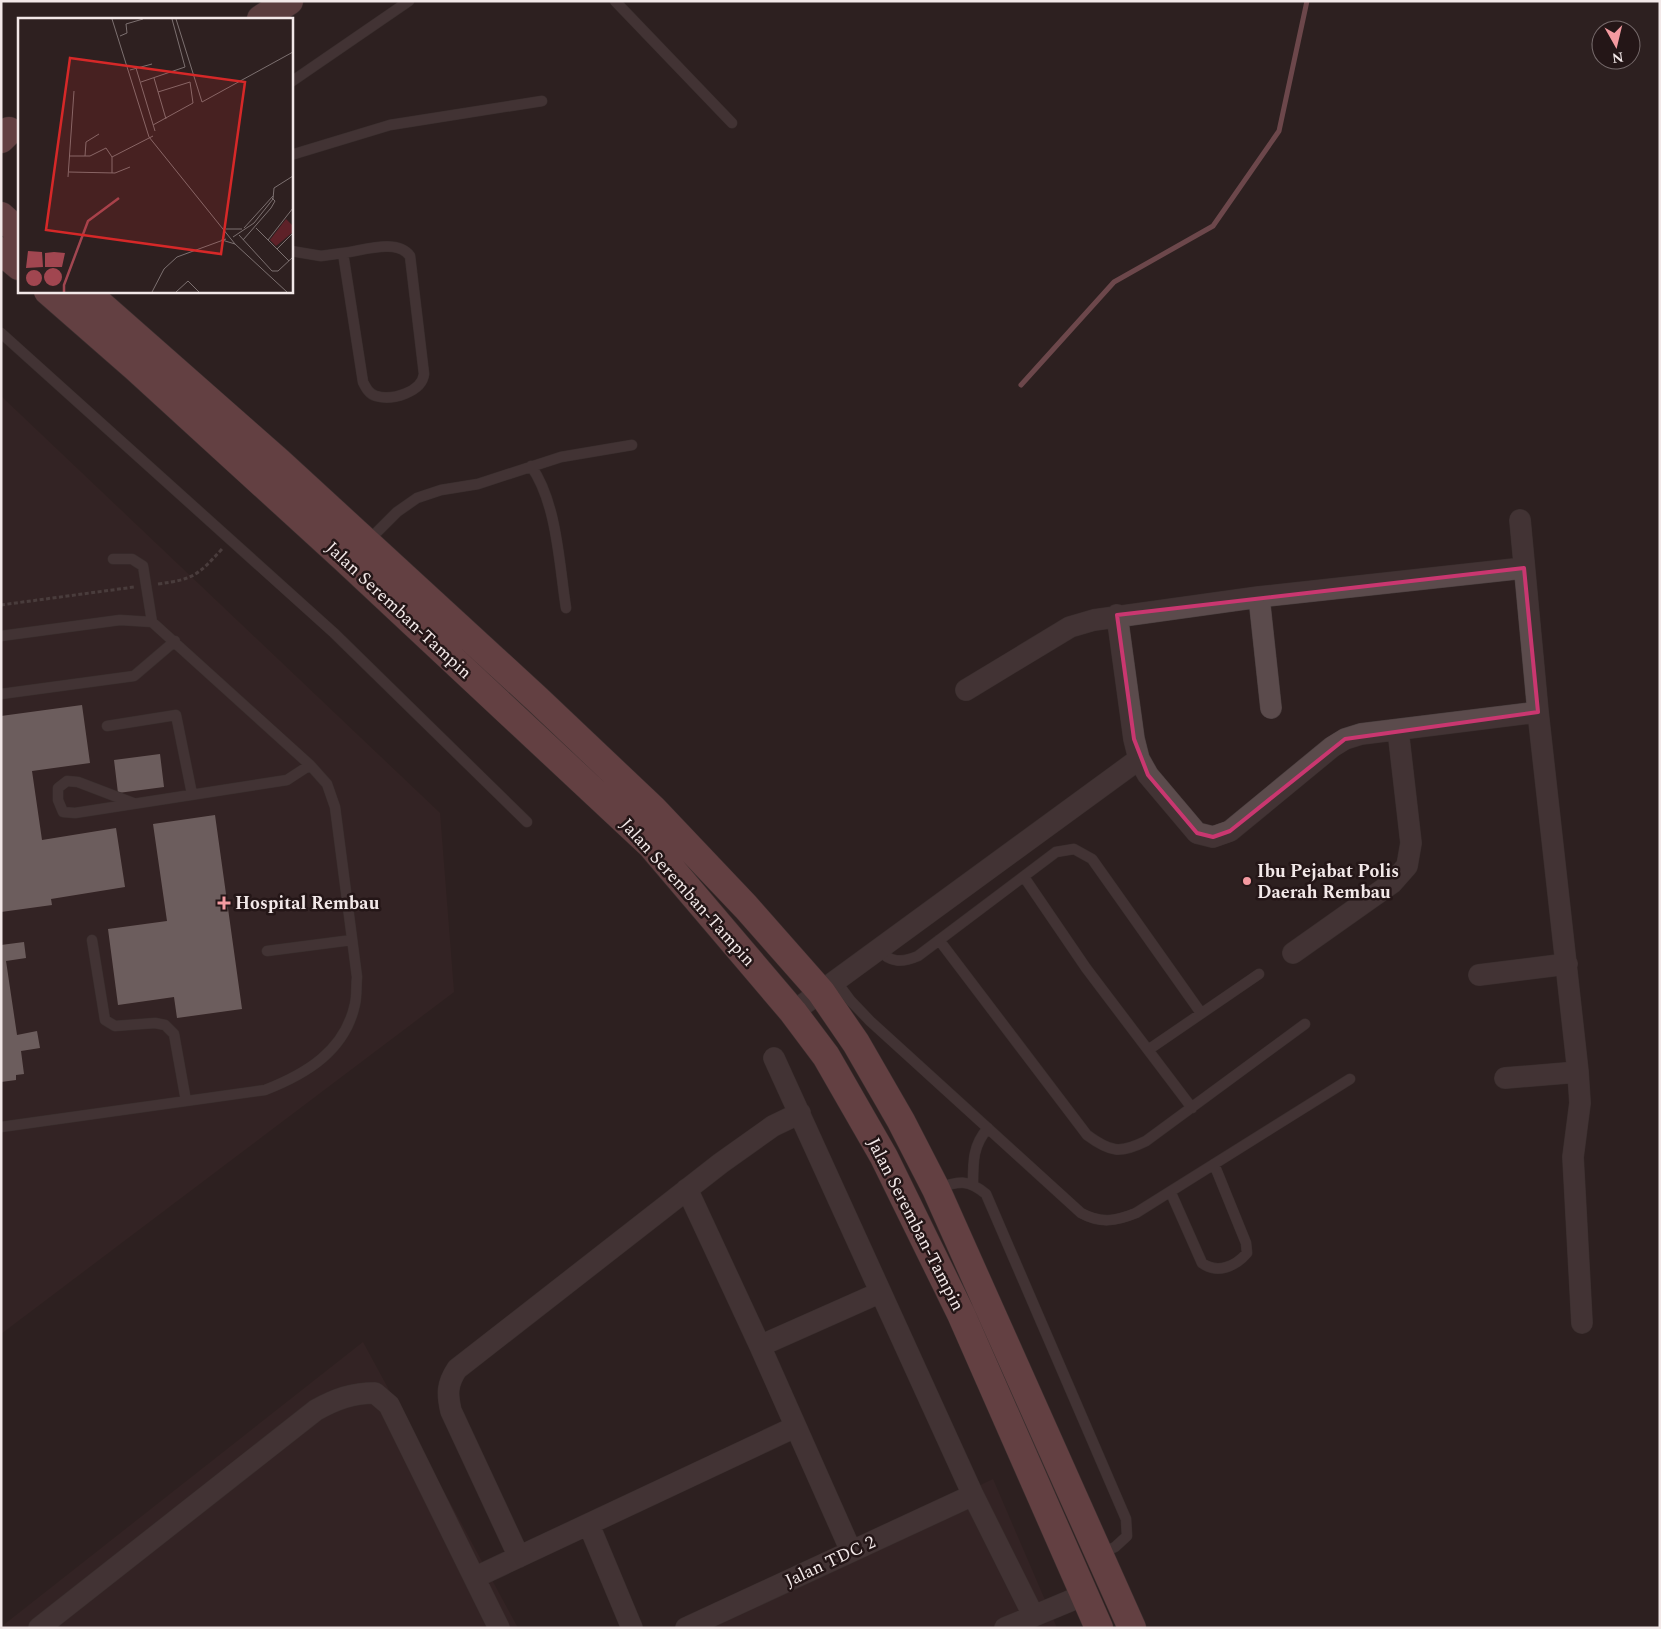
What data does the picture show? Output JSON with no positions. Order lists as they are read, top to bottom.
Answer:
{
  "streets": {
    "highway": ["Jalan Seremban-Tampin"],
    "street": ["Jalan TDC 2"]
  },
  "places": {
    "other": ["Ibu Pejabat Polis Daerah Rembau"],
    "health": ["Hospital Rembau"]
  },
  "north": "bottom"
}
